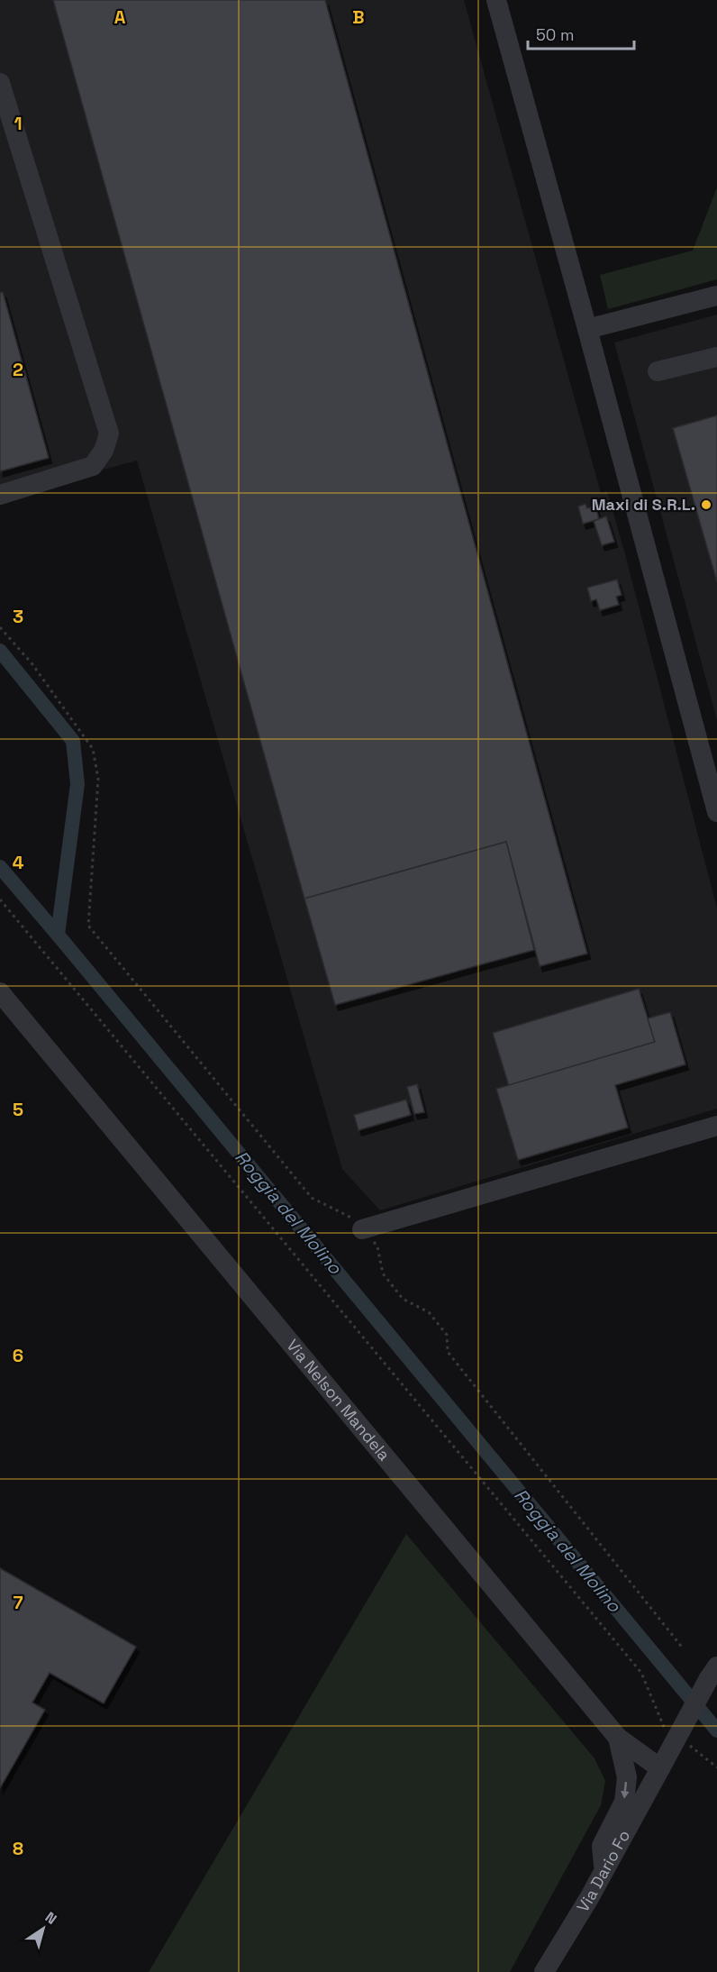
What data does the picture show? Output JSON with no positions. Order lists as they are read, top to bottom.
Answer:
{
  "streets": {
    "street": ["Via Nelson Mandela", "Via Dario Fo"]
  },
  "crossings": [
    ["Via Nelson Mandela", "Via Dario Fo"]
  ],
  "water": ["Roggia del Molino"],
  "places": ["Maxi di S.R.L."],
  "scale_bar": "50 m",
  "north": "top right",
  "grid": {
    "columns": ["A", "B"],
    "rows": [
      "1",
      "2",
      "3",
      "4",
      "5",
      "6",
      "7",
      "8"
    ]
  }
}
